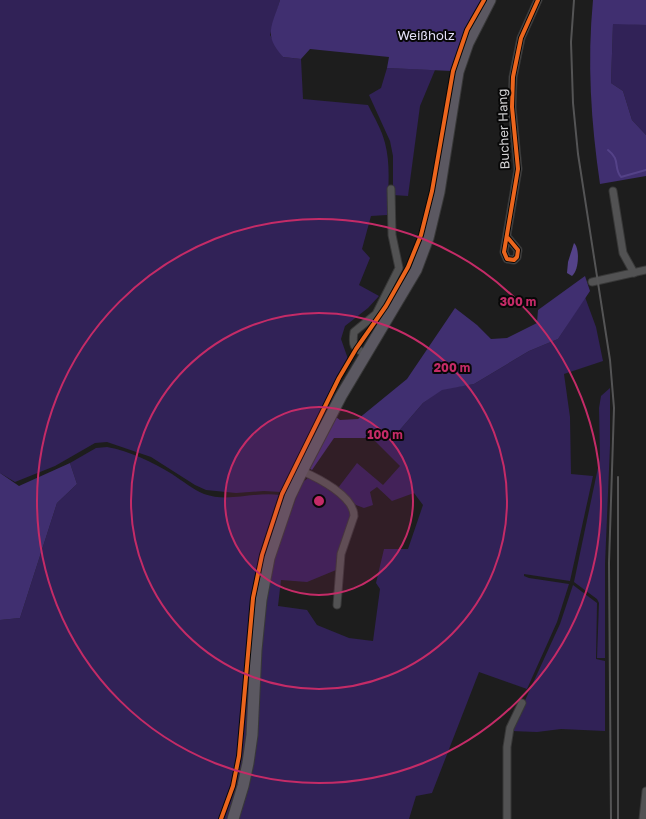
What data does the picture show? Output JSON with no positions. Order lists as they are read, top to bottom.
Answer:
{
  "streets": {
    "street": ["Bucher Hang"]
  },
  "parks": ["Weißholz"],
  "rings": ["300 m", "200 m", "100 m"]
}
